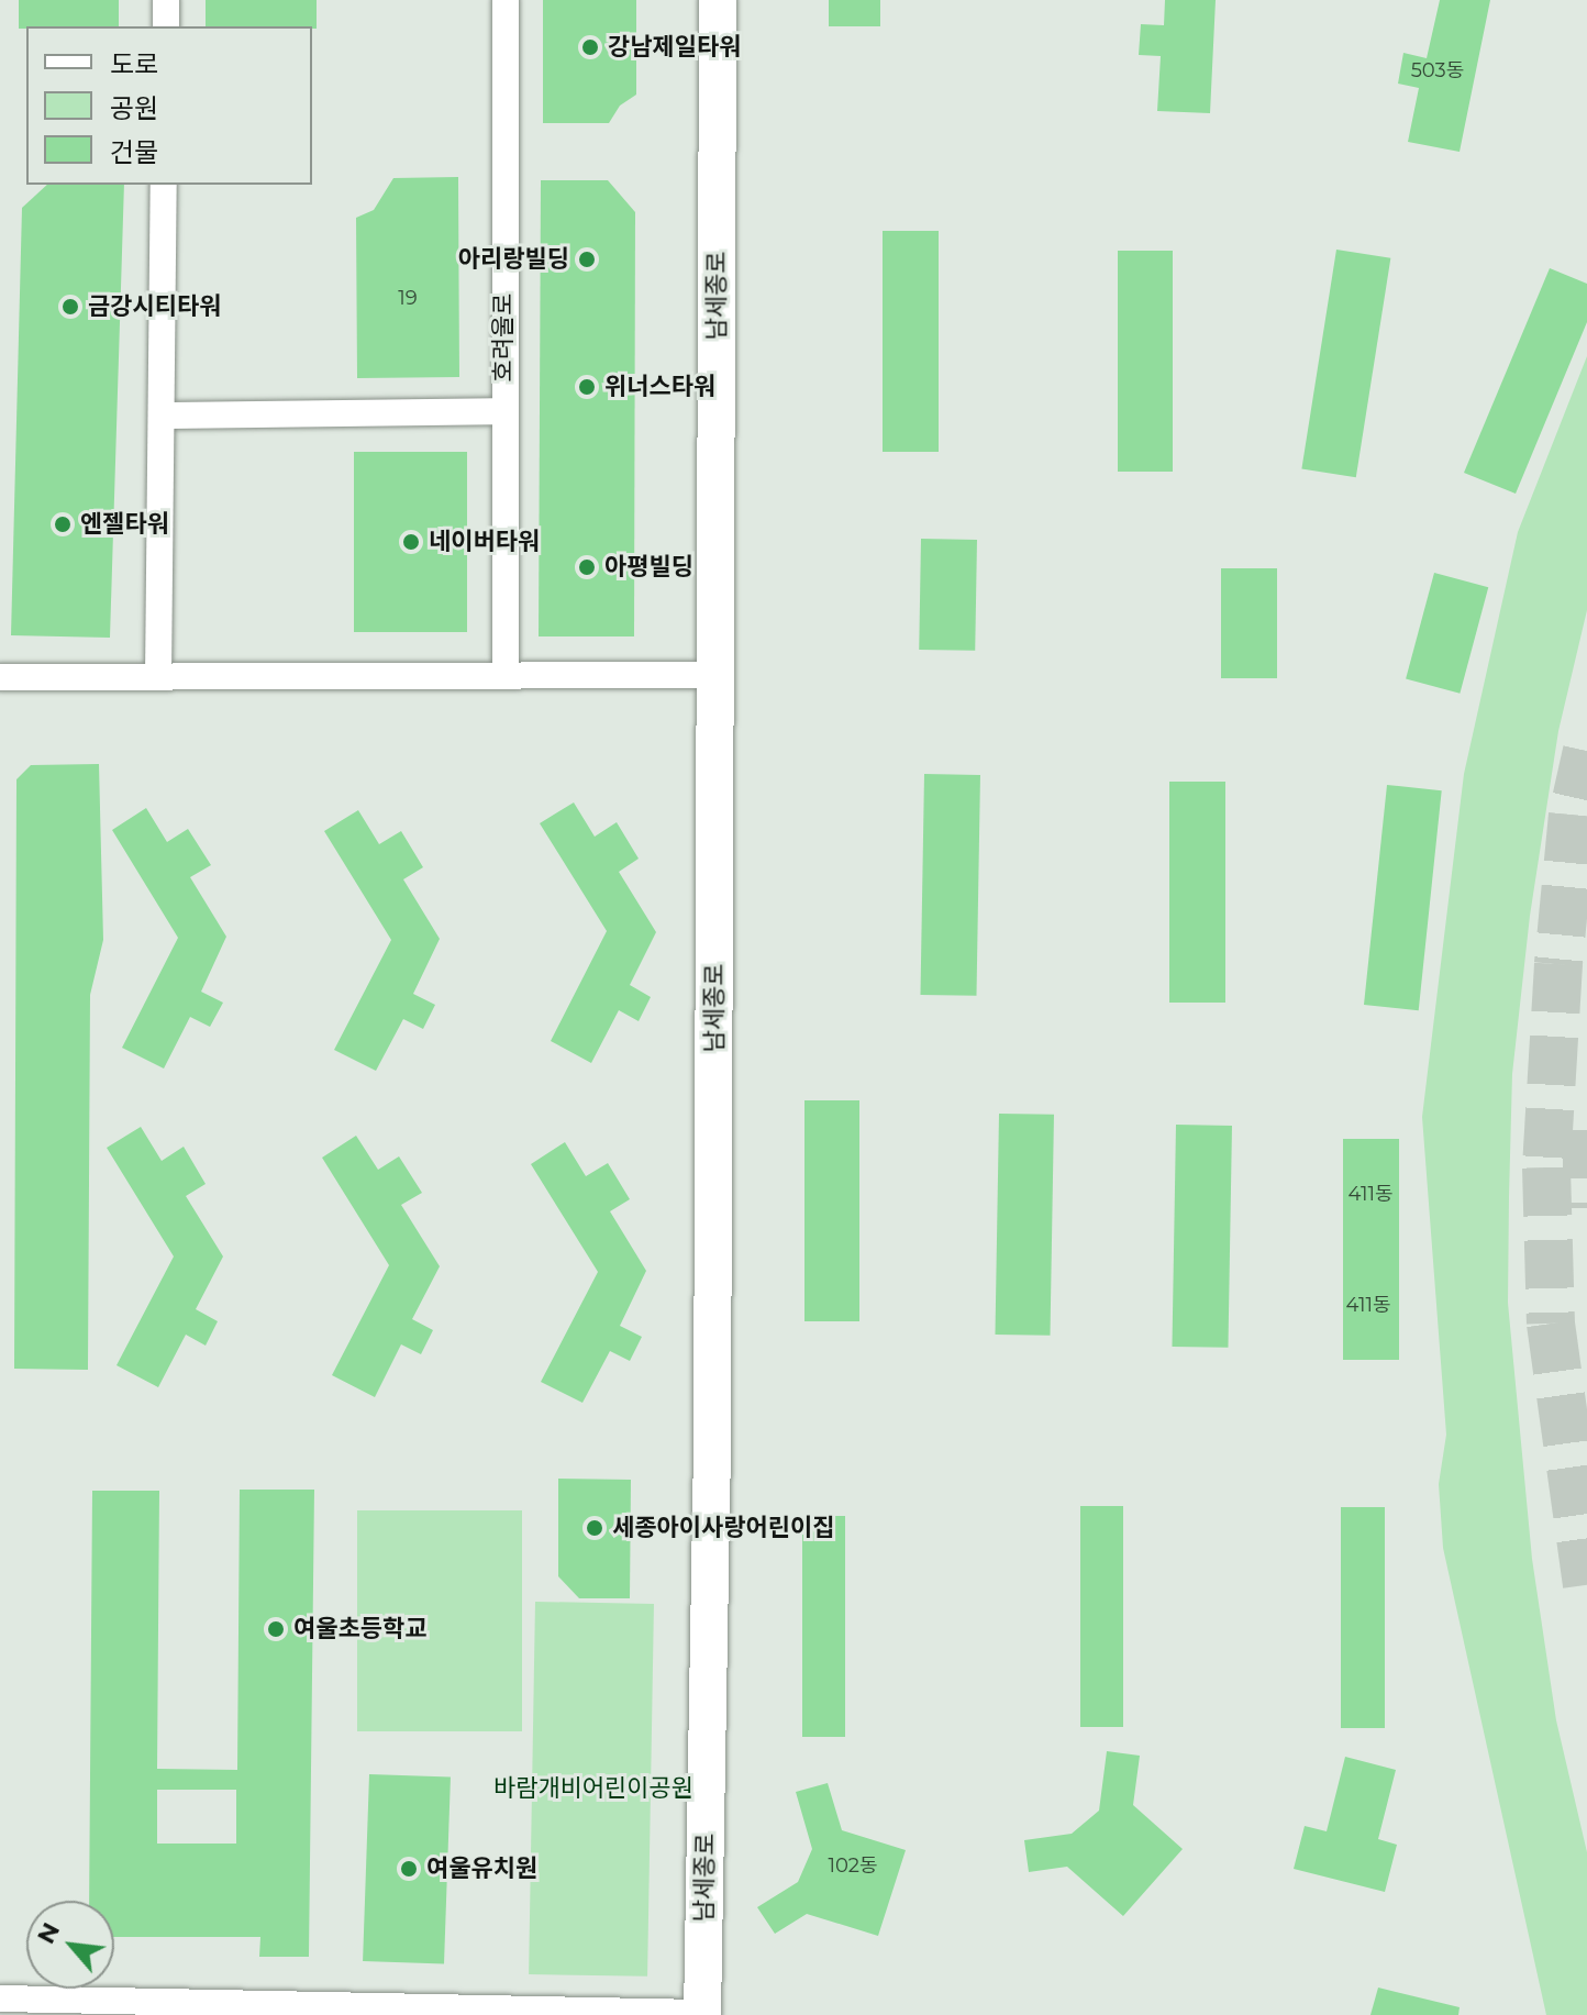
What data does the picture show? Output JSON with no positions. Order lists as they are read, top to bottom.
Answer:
{
  "streets": {
    "street": ["남세종로", "호려울로"]
  },
  "parks": ["바람개비어린이공원"],
  "places": [
    "강남제일타워",
    "아리랑빌딩",
    "금강시티타워",
    "위너스타워",
    "엔젤타워",
    "네이버타워",
    "아평빌딩",
    "세종아이사랑어린이집",
    "여울초등학교",
    "여울유치원"
  ],
  "house_numbers": [
    "503동",
    "19",
    "411동",
    "411동",
    "102동"
  ],
  "legend": ["도로", "공원", "건물"],
  "north": "top left"
}
